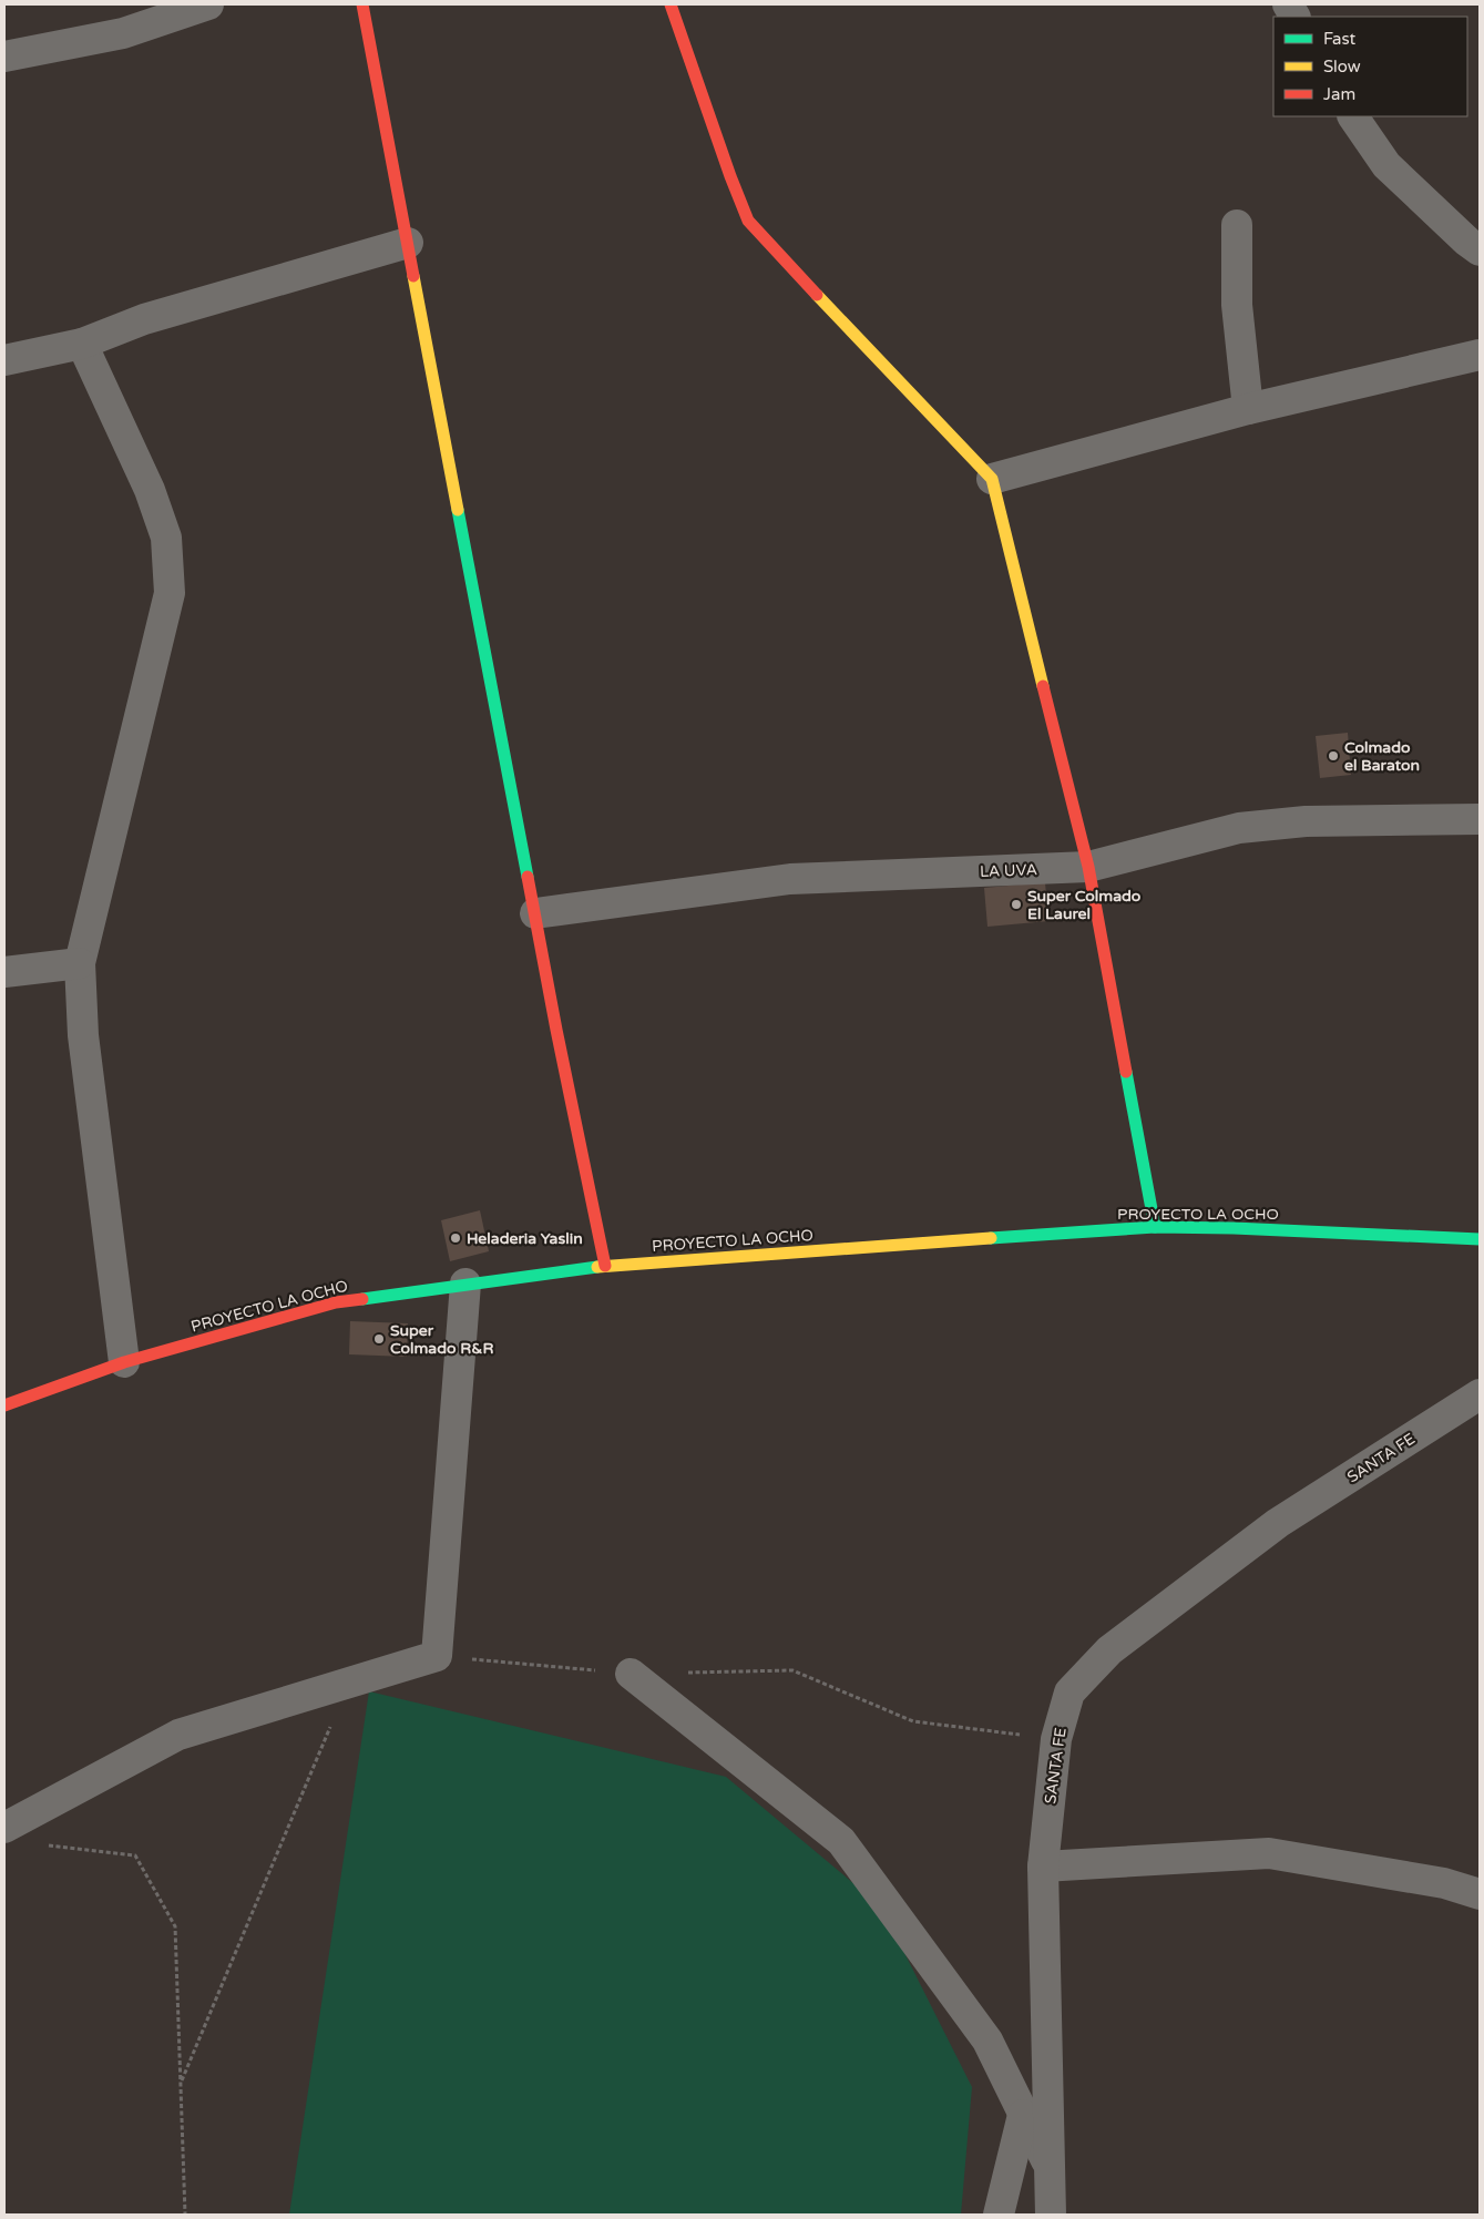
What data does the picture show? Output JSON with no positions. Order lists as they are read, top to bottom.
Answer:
{
  "streets": {
    "street": ["LA UVA", "PROYECTO LA OCHO", "SANTA FE"]
  },
  "places": [
    "Colmado el Baraton",
    "Super Colmado El Laurel",
    "Heladeria Yaslin",
    "Super Colmado R&R"
  ],
  "legend": ["Fast", "Slow", "Jam"]
}
